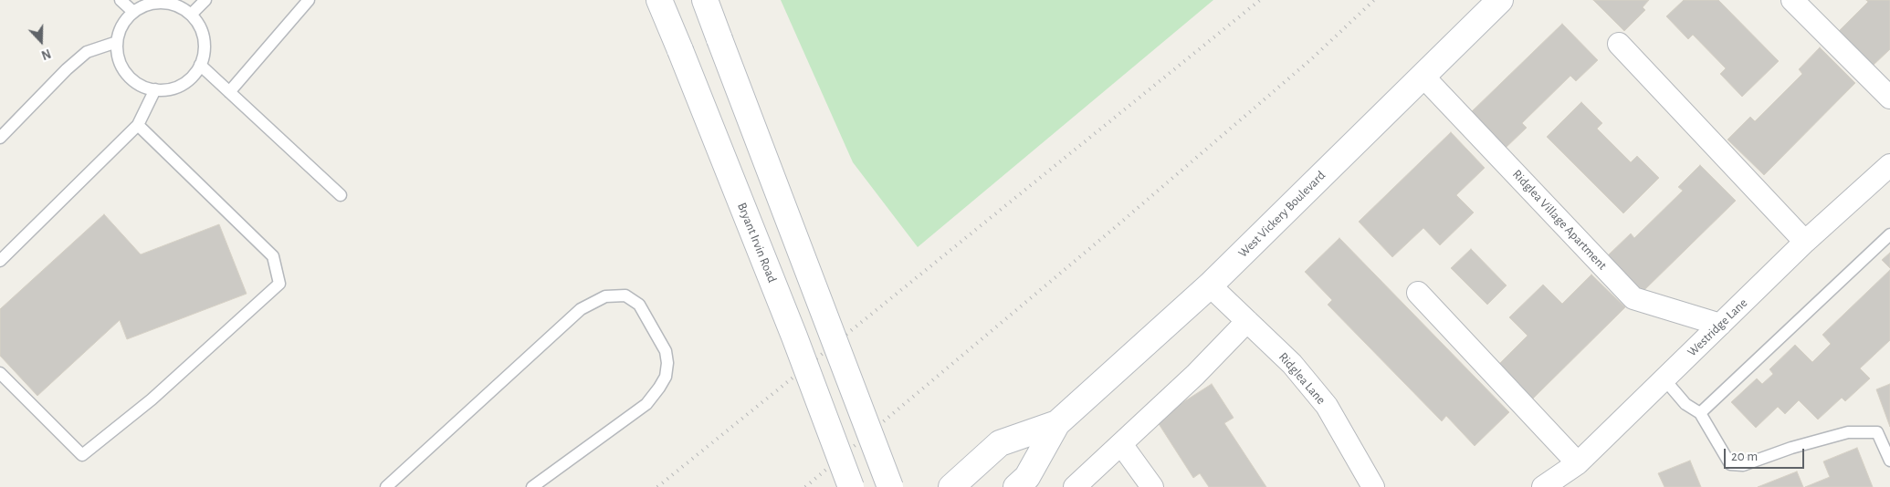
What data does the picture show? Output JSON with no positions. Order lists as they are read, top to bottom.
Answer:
{
  "streets": {
    "main road": ["West Vickery Boulevard", "Bryant Irvin Road"],
    "street": ["Ridglea Village Apartment", "Westridge Lane", "Ridglea Lane"]
  },
  "crossings": [
    ["West Vickery Boulevard", "Ridglea Village Apartment"],
    ["West Vickery Boulevard", "Ridglea Lane"],
    ["Ridglea Village Apartment", "Westridge Lane"]
  ],
  "scale_bar": "20 m",
  "north": "bottom"
}
